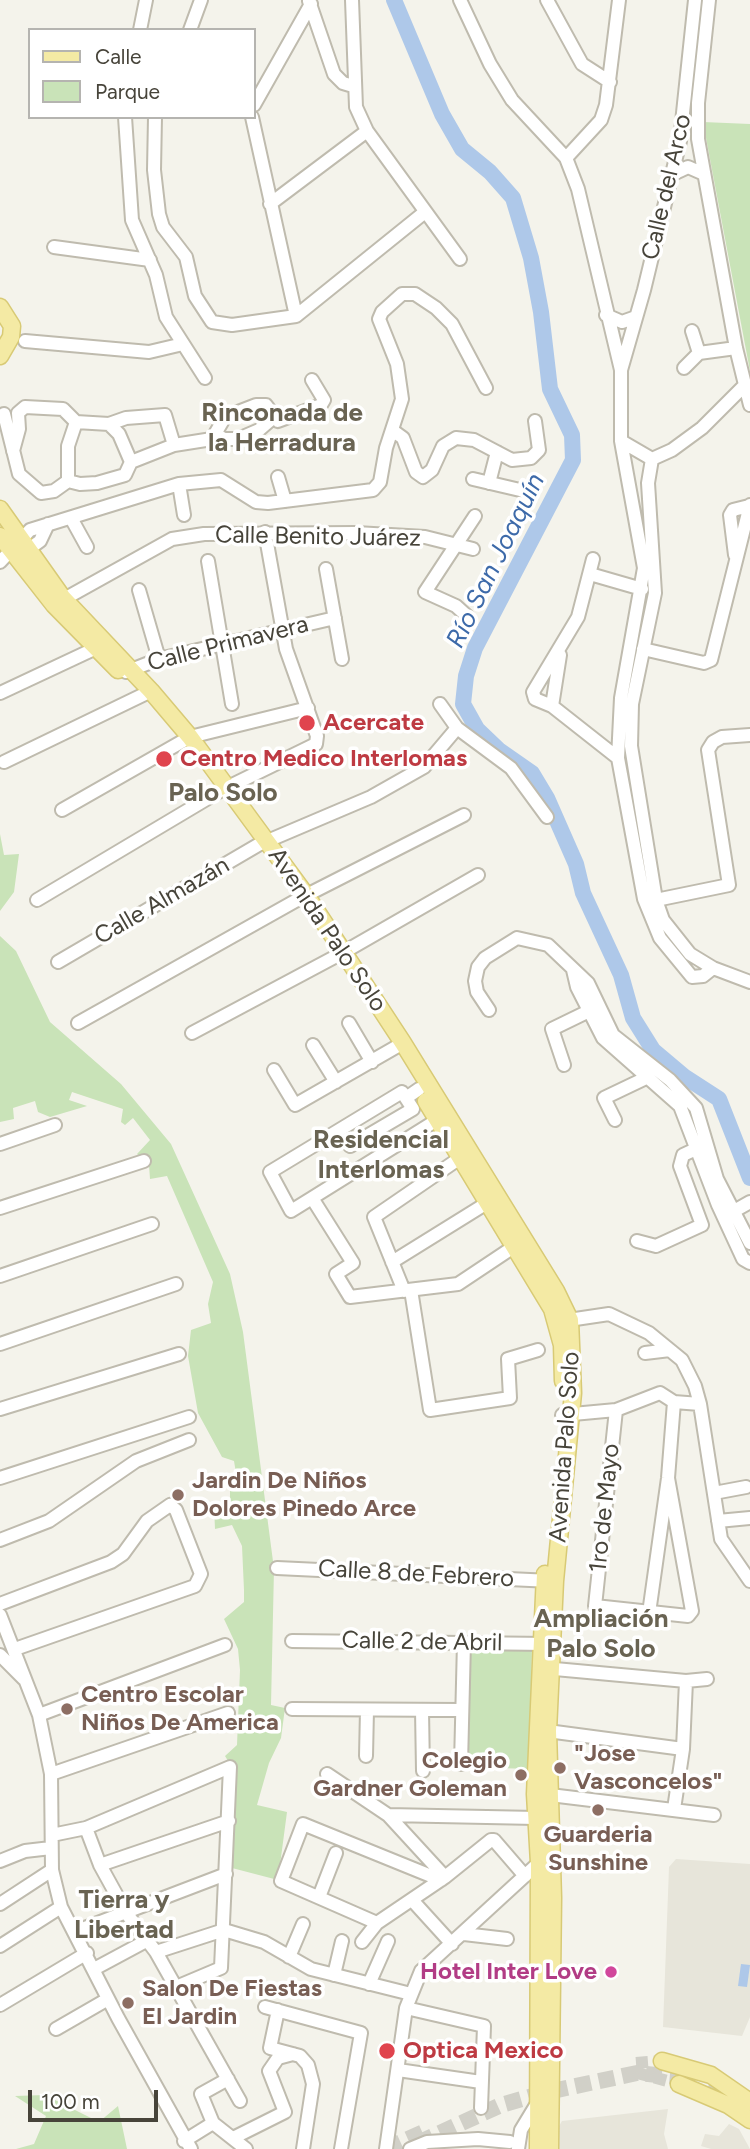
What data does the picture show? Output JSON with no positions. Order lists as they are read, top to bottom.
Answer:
{
  "streets": {
    "main road": ["Avenida Palo Solo"],
    "street": [
      "Calle del Arco",
      "Calle Benito Juárez",
      "Calle Primavera",
      "Calle Almazán",
      "1ro de Mayo",
      "Calle 8 de Febrero",
      "Calle 2 de Abril"
    ]
  },
  "crossings": [
    ["Calle Benito Juárez", "Avenida Palo Solo"],
    ["Calle Primavera", "Avenida Palo Solo"],
    ["Calle Almazán", "Avenida Palo Solo"],
    ["Avenida Palo Solo", "Calle 8 de Febrero"],
    ["Avenida Palo Solo", "Calle 2 de Abril"]
  ],
  "districts": [
    "Rinconada de la Herradura",
    "Palo Solo",
    "Residencial Interlomas",
    "Ampliación Palo Solo",
    "Tierra y Libertad"
  ],
  "water": ["Río San Joaquín"],
  "places": [
    "Acercate",
    "Centro Medico Interlomas",
    "Jardin De Niños Dolores Pinedo Arce",
    "Centro Escolar Niños De America",
    "\"Jose Vasconcelos\"",
    "Colegio Gardner Goleman",
    "Guarderia Sunshine",
    "Hotel Inter Love",
    "Salon De Fiestas El Jardin",
    "Optica Mexico"
  ],
  "legend": ["Calle", "Parque"],
  "scale_bar": "100 m"
}
